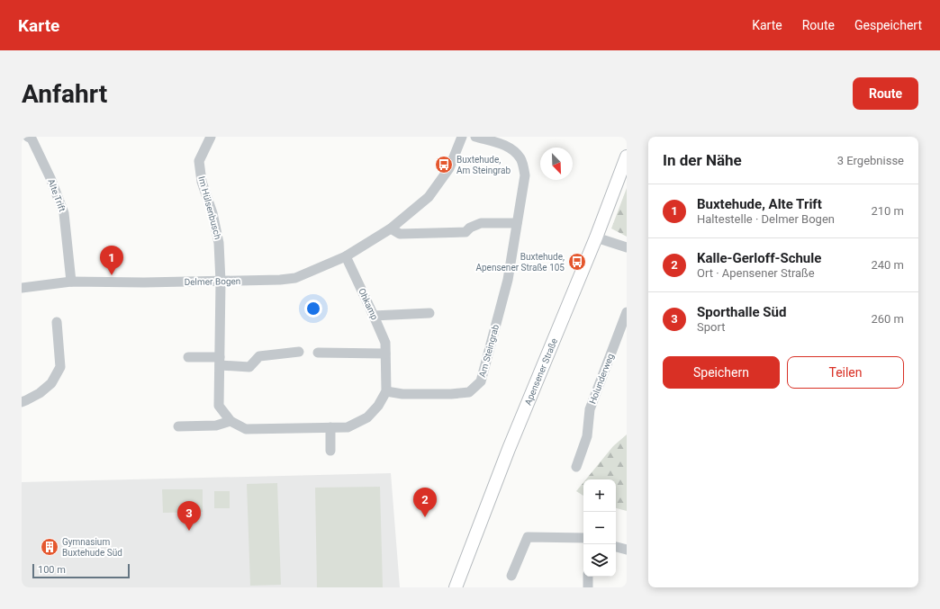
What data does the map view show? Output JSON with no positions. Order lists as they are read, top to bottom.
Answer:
{
  "streets": {
    "main road": ["Apensener Straße"],
    "street": [
      "Alte Trift",
      "Im Hülsenbusch",
      "Delmer Bogen",
      "Ohkamp",
      "Am Steingrab",
      "Holunderweg"
    ]
  },
  "crossings": [
    ["Alte Trift", "Delmer Bogen"],
    ["Im Hülsenbusch", "Delmer Bogen"],
    ["Delmer Bogen", "Ohkamp"],
    ["Ohkamp", "Am Steingrab"]
  ],
  "places": {
    "bus stop": ["Buxtehude, Am Steingrab", "Buxtehude, Apensener Straße 105"],
    "building": ["Gymnasium Buxtehude Süd"]
  },
  "scale_bar": "100 m",
  "north": "bottom right",
  "page": {
    "header": "Karte",
    "nav": ["Karte", "Route", "Gespeichert"],
    "buttons": [
      "Route",
      ["Speichern", "Teilen"]
    ],
    "title": "Anfahrt",
    "heading": ["In der Nähe", "3 Ergebnisse"],
    "list": [
      {
        "mark": "1",
        "name": "Buxtehude, Alte Trift",
        "note": "Haltestelle · Delmer Bogen",
        "value": "210 m"
      },
      {
        "mark": "2",
        "name": "Kalle-Gerloff-Schule",
        "note": "Ort · Apensener Straße",
        "value": "240 m"
      },
      {
        "mark": "3",
        "name": "Sporthalle Süd",
        "note": "Sport",
        "value": "260 m"
      }
    ],
    "pins": ["1", "2", "3"],
    "map_buttons": ["+", "−"],
    "scale": "100 m"
  }
}
